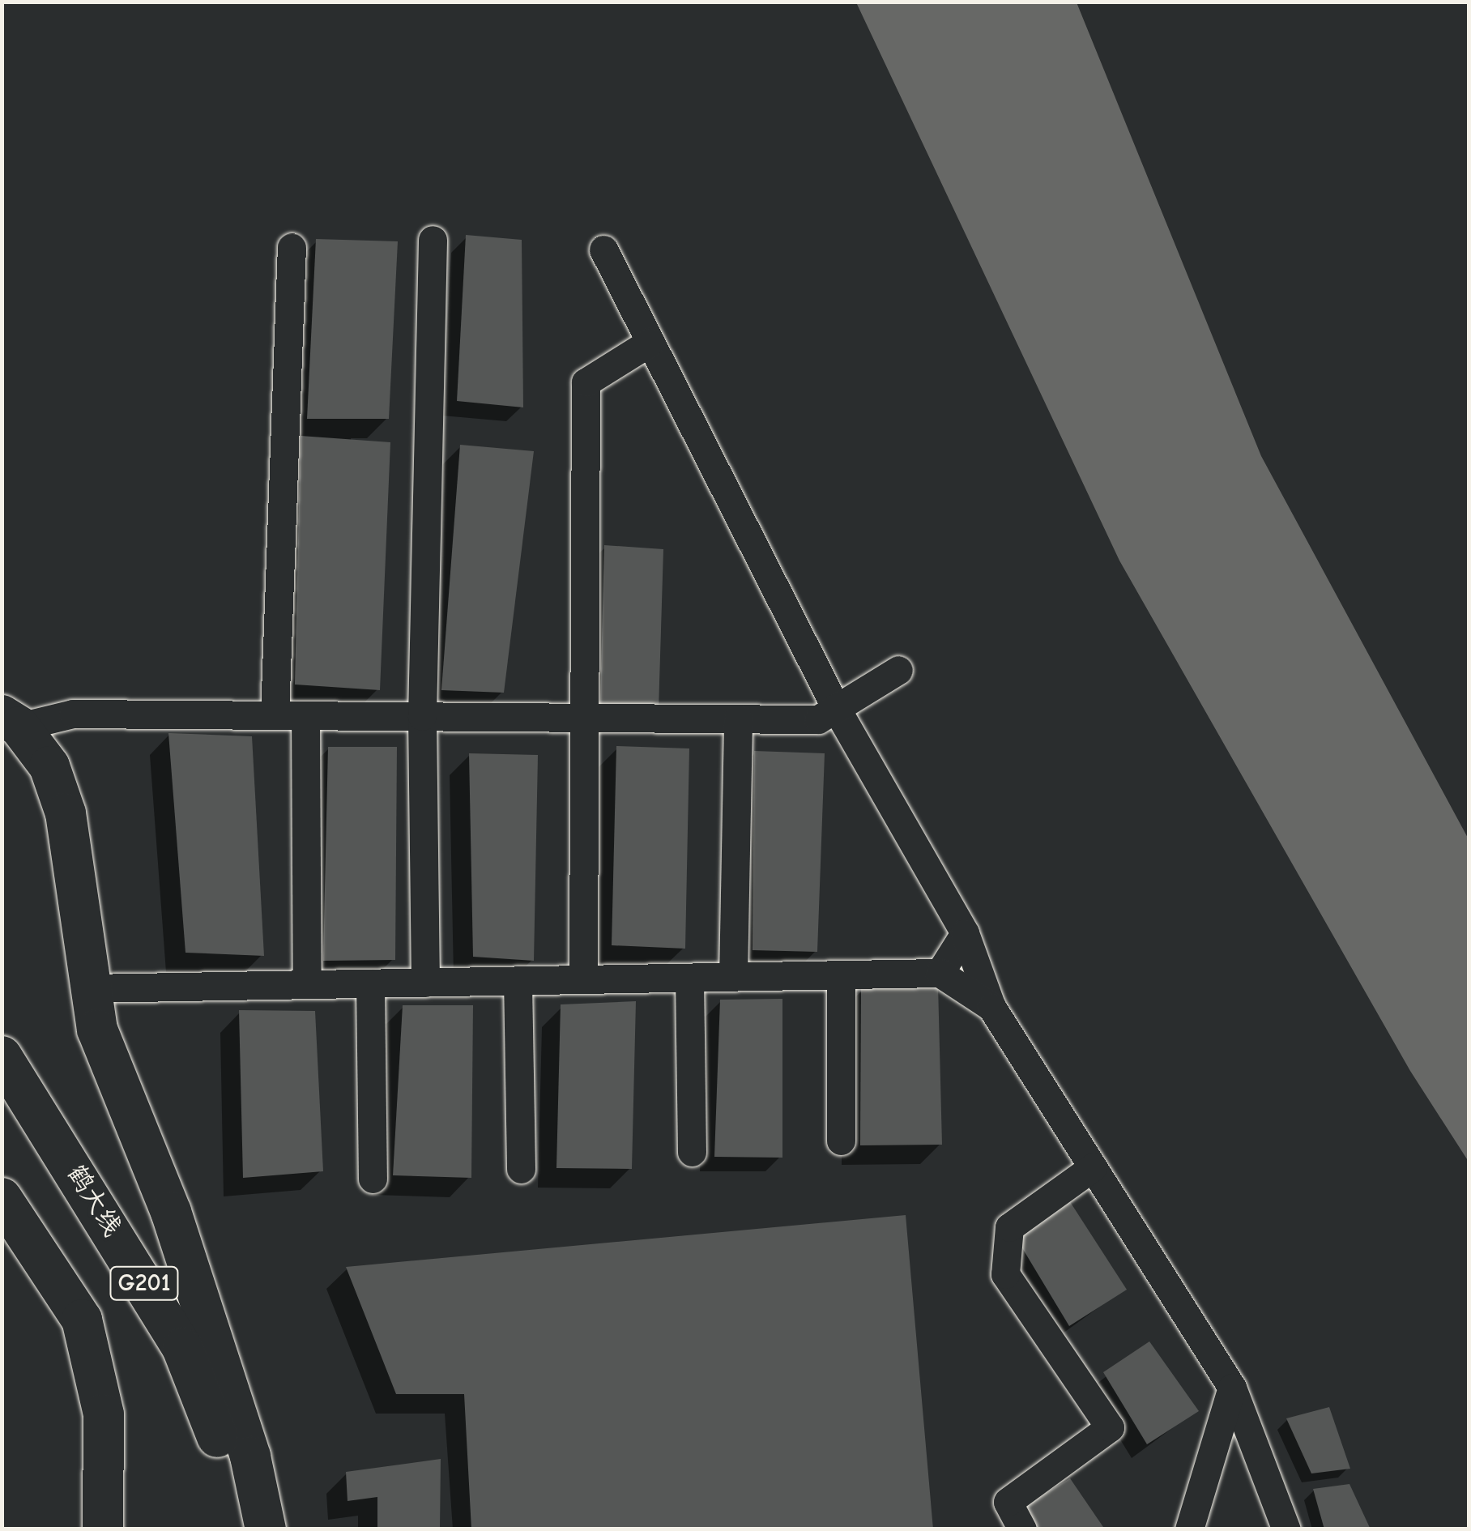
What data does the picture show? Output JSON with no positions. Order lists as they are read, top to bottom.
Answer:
{
  "streets": {
    "highway": ["鹤大线", "G201"]
  }
}
